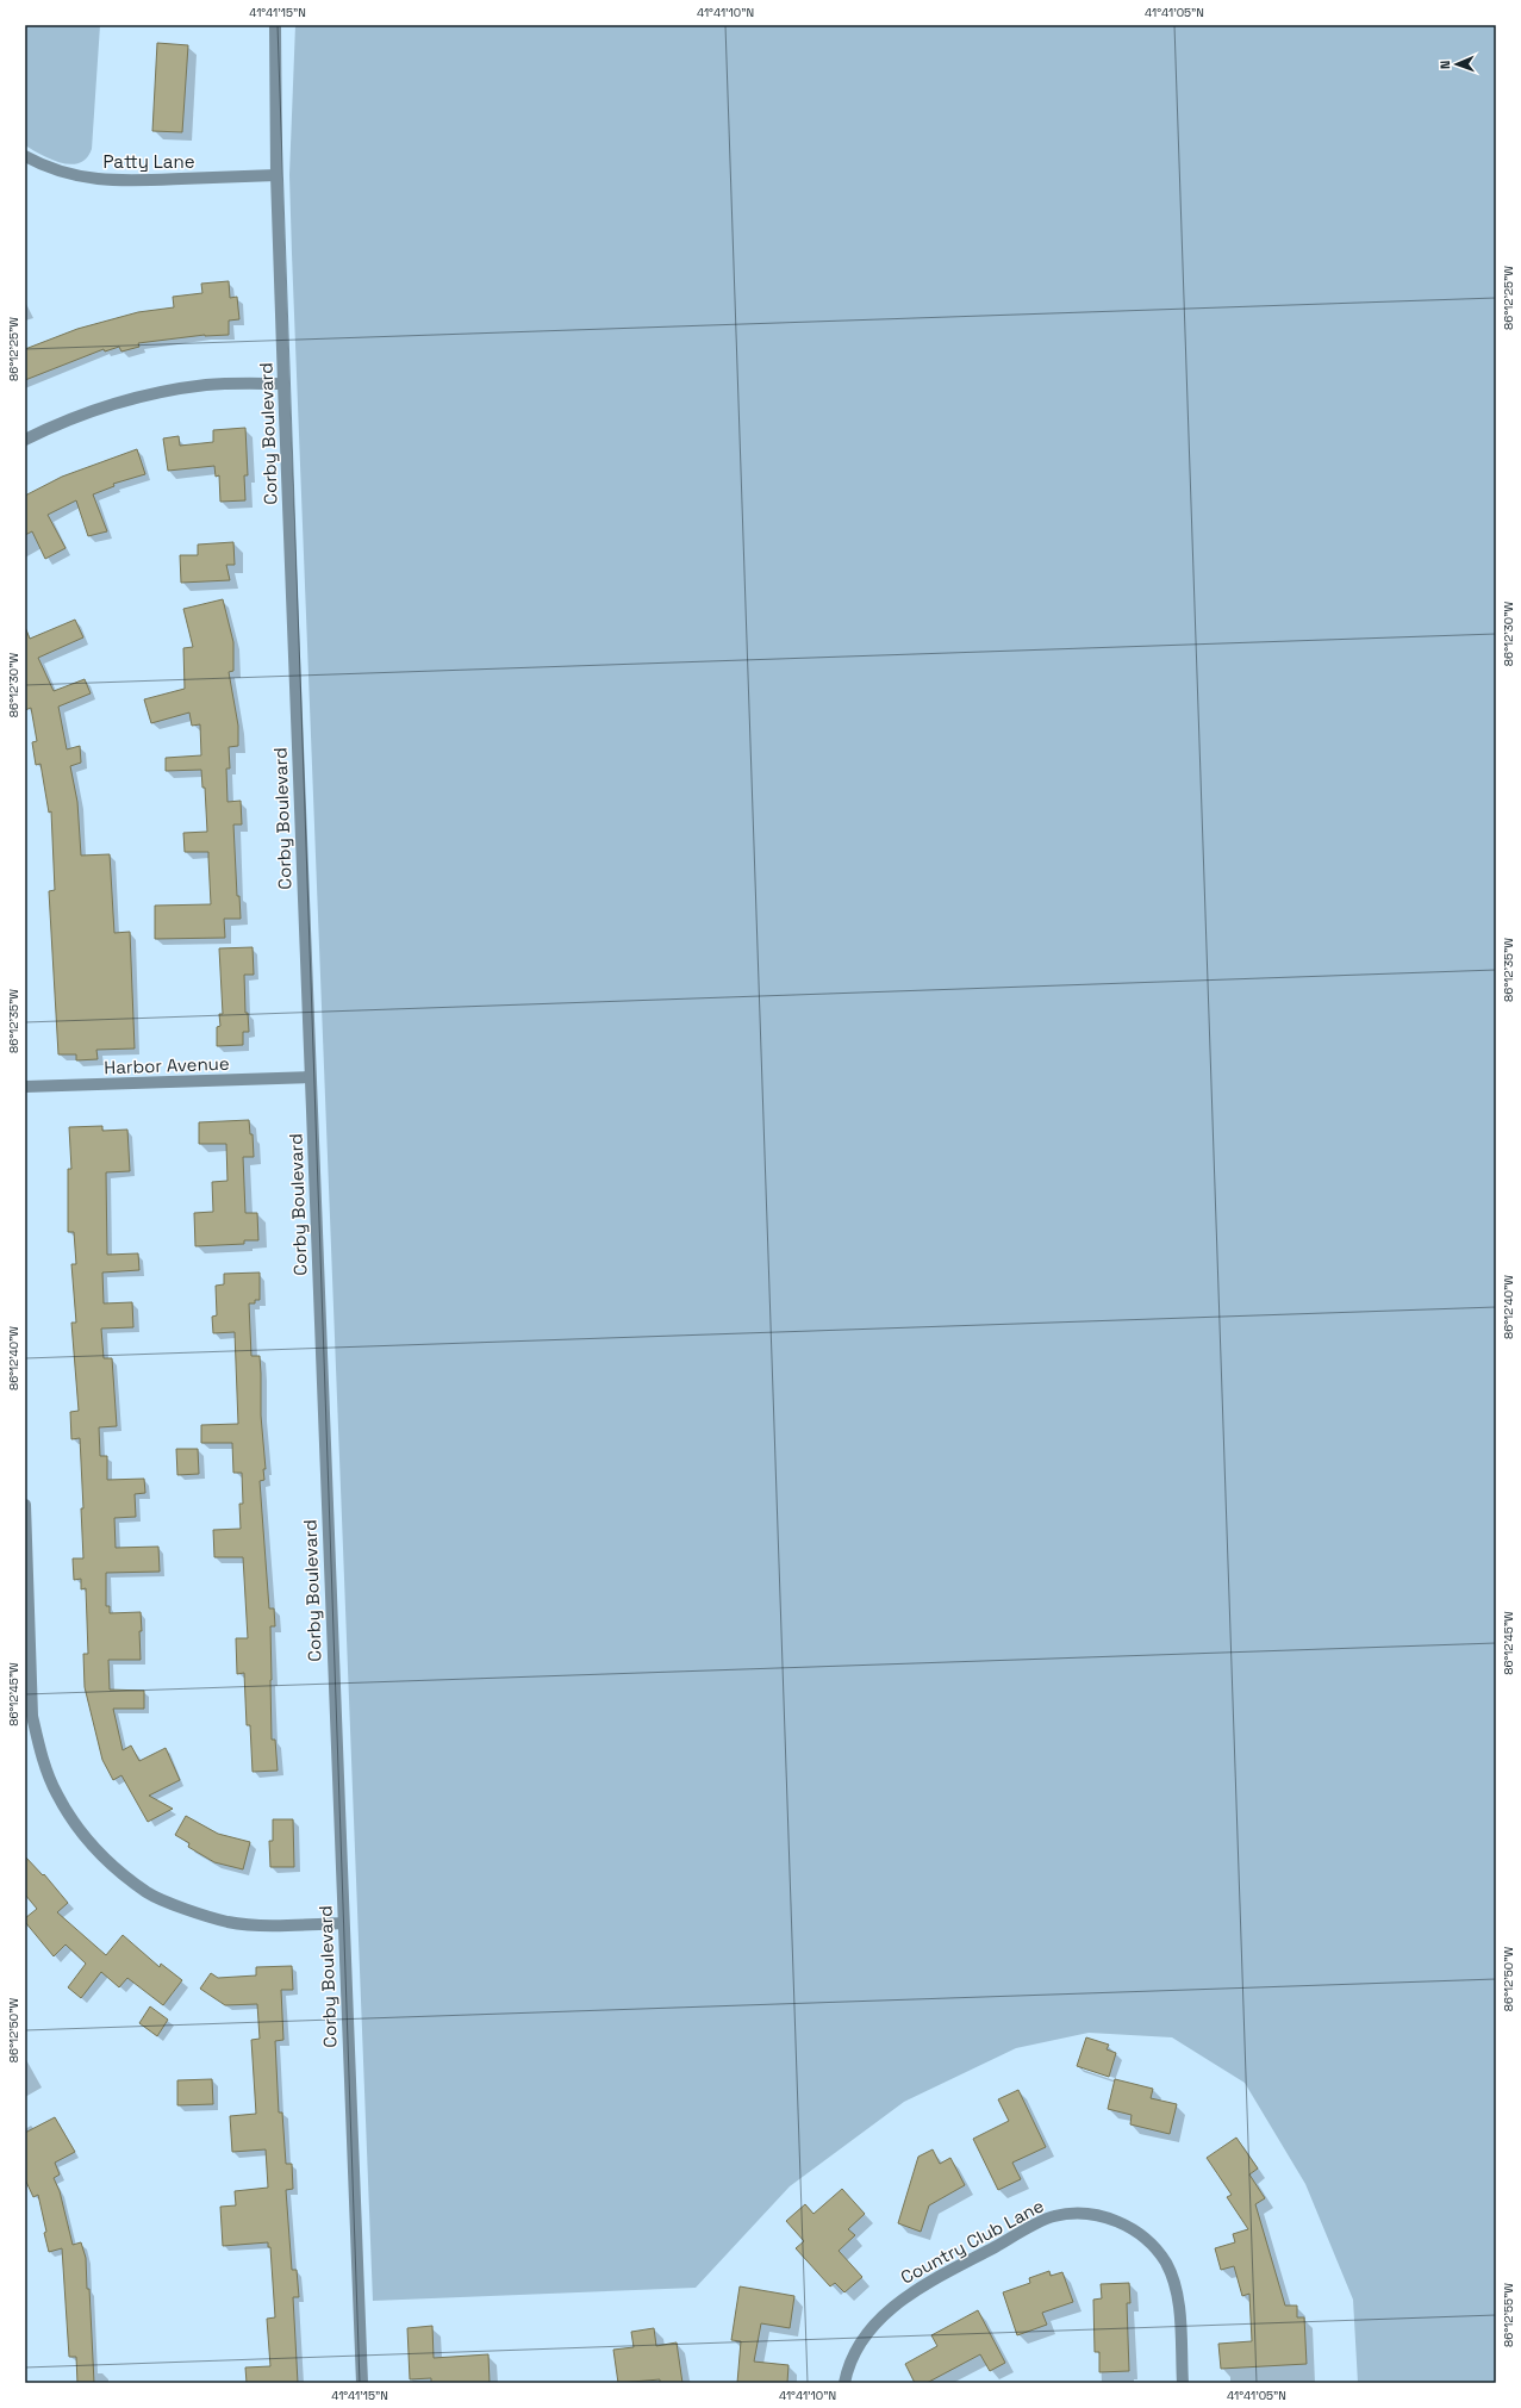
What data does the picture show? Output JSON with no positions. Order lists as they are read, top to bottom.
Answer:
{
  "streets": {
    "street": [
      "Patty Lane",
      "Corby Boulevard",
      "Harbor Avenue",
      "Country Club Lane"
    ]
  },
  "crossings": [
    ["Patty Lane", "Corby Boulevard"],
    ["Corby Boulevard", "Harbor Avenue"]
  ],
  "north": "left",
  "coordinates": [
    "41°41'15\"N",
    "41°41'10\"N",
    "41°41'05\"N",
    "86°12'25\"W",
    "86°12'30\"W",
    "86°12'35\"W",
    "86°12'40\"W",
    "86°12'45\"W",
    "86°12'50\"W",
    "86°12'55\"W"
  ]
}
